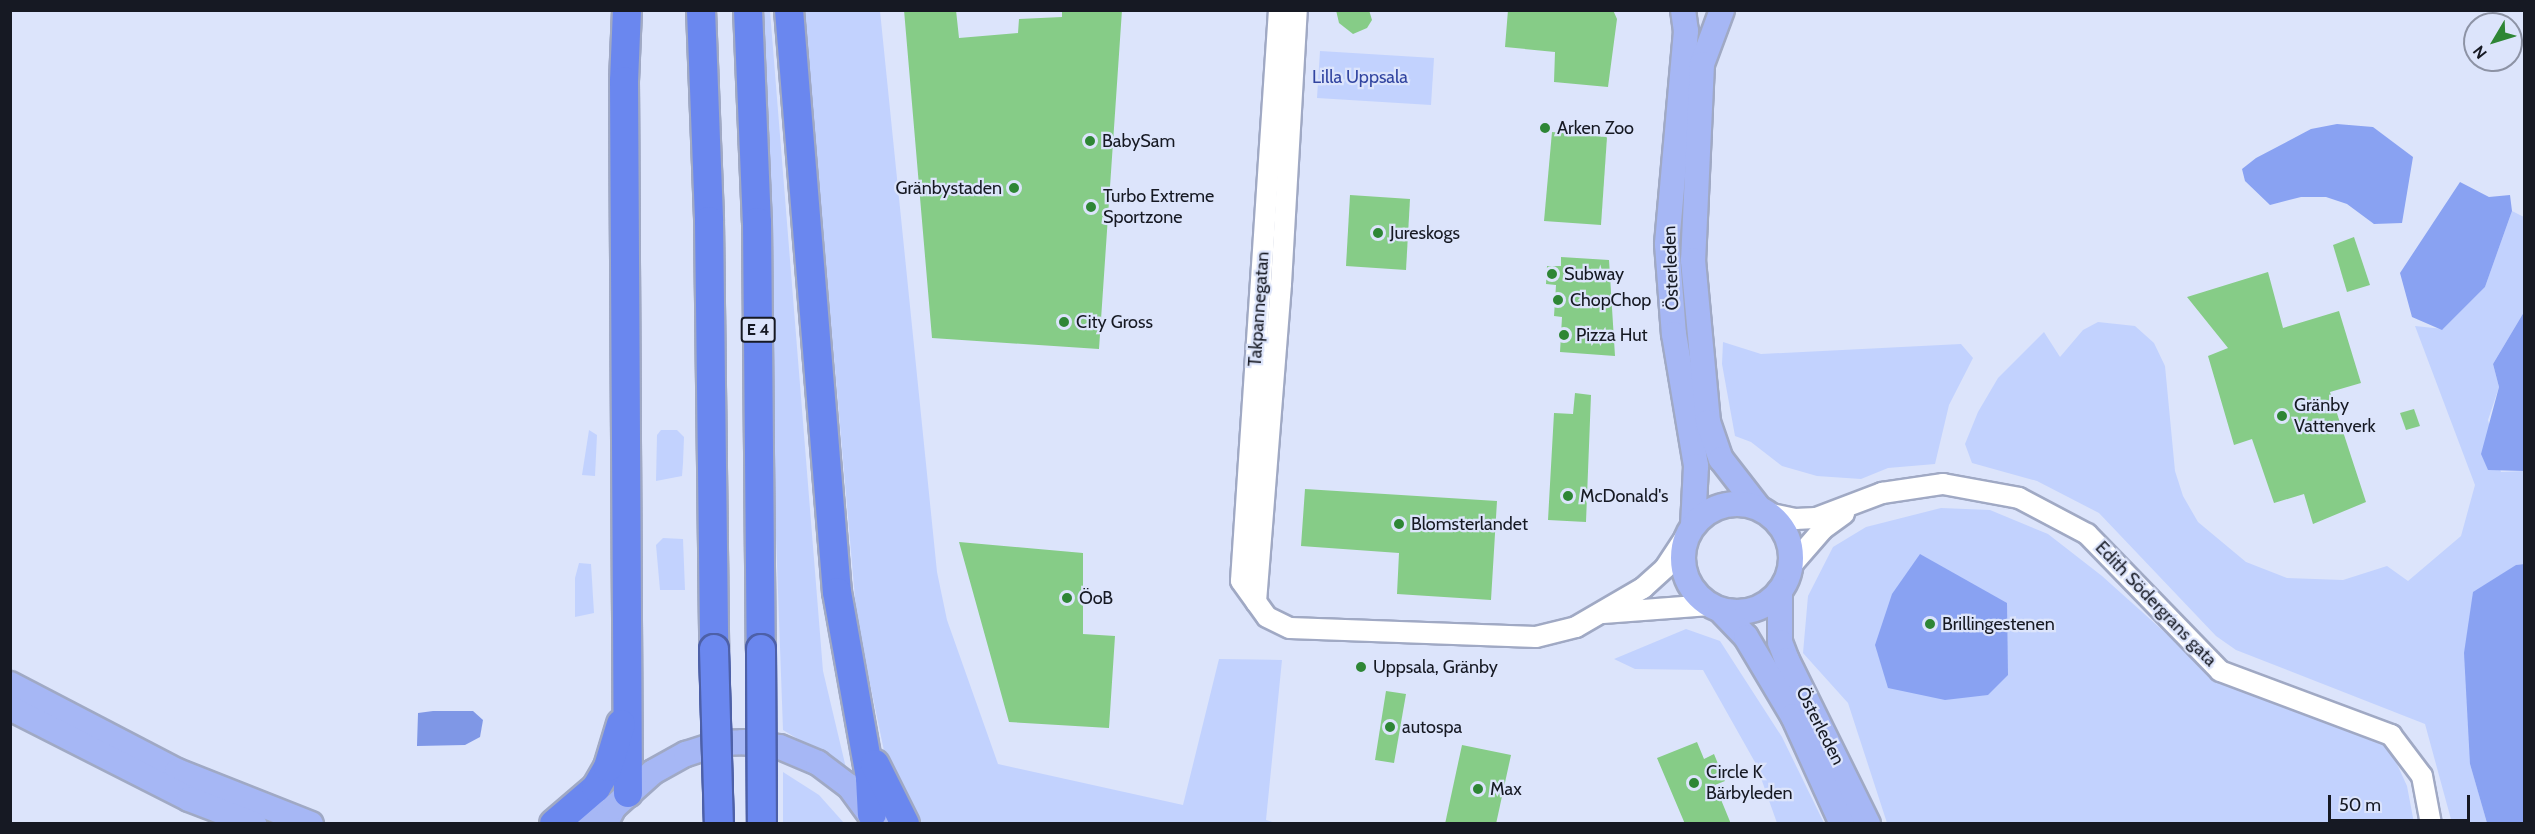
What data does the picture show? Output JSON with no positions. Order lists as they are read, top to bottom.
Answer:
{
  "streets": {
    "highway": ["E 4"],
    "main road": ["Österleden"],
    "street": ["Takpannegatan", "Edith Södergrans gata"]
  },
  "crossings": [
    ["Österleden", "Takpannegatan"]
  ],
  "parks": ["Lilla Uppsala"],
  "places": [
    "Arken Zoo",
    "BabySam",
    "Gränbystaden",
    "Turbo Extreme Sportzone",
    "Jureskogs",
    "Subway",
    "ChopChop",
    "City Gross",
    "Pizza Hut",
    "Gränby Vattenverk",
    "McDonald's",
    "Blomsterlandet",
    "ÖoB",
    "Brillingestenen",
    "Uppsala, Gränby",
    "autospa",
    "Circle K Bärbyleden",
    "Max"
  ],
  "scale_bar": "50 m",
  "north": "bottom left"
}
